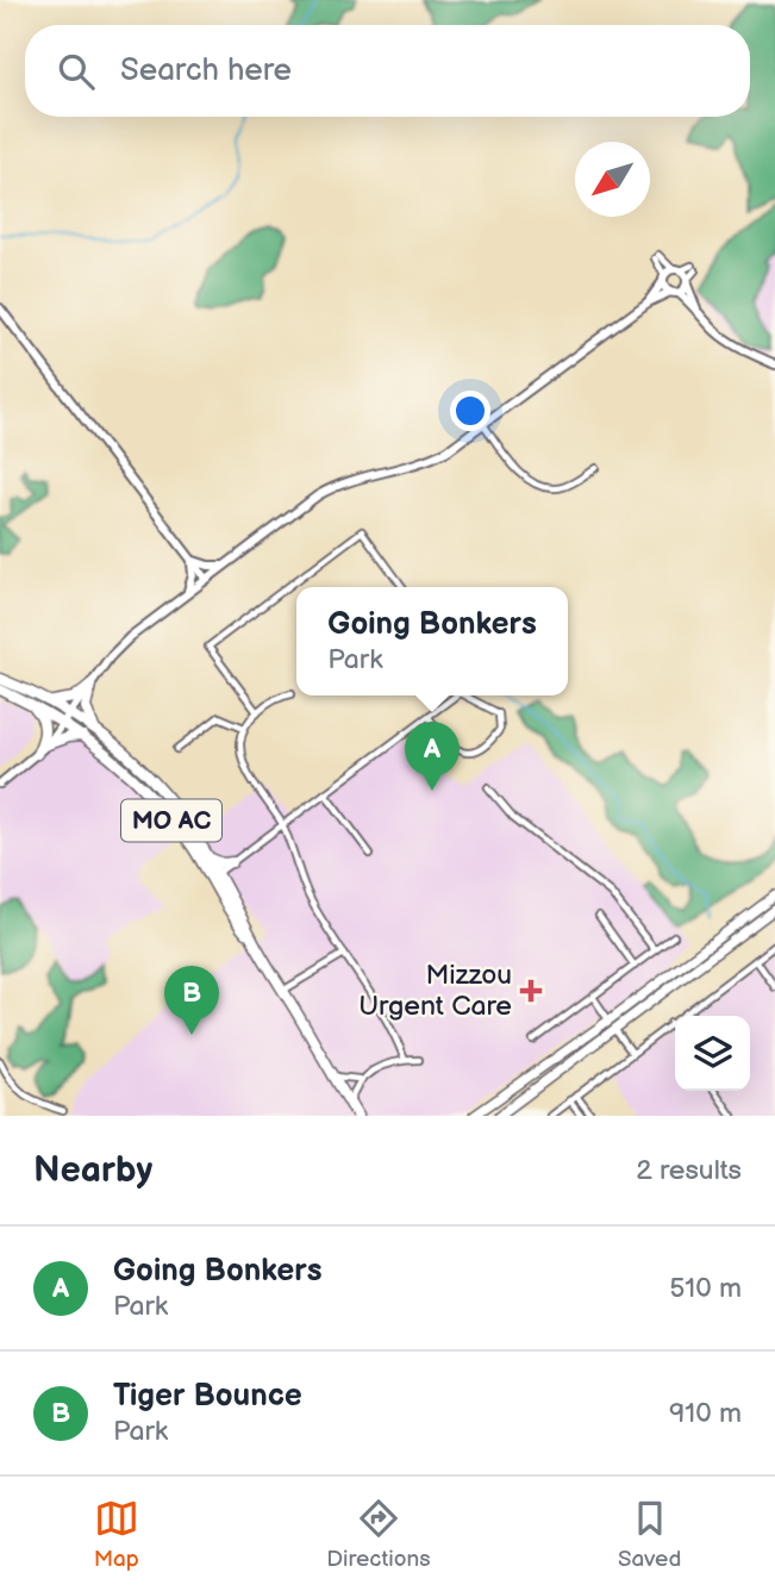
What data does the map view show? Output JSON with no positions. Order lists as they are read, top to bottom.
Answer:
{
  "streets": {
    "main road": ["MO AC"]
  },
  "places": {
    "health": ["Mizzou Urgent Care"]
  },
  "north": "bottom left",
  "page": {
    "search": "Search here",
    "popup": ["Going Bonkers", "Park"],
    "pins": ["A", "B"],
    "heading": ["Nearby", "2 results"],
    "list": [
      {
        "mark": "A",
        "name": "Going Bonkers",
        "note": "Park",
        "value": "510 m"
      },
      {
        "mark": "B",
        "name": "Tiger Bounce",
        "note": "Park",
        "value": "910 m"
      }
    ],
    "nav": ["Map", "Directions", "Saved"]
  }
}
